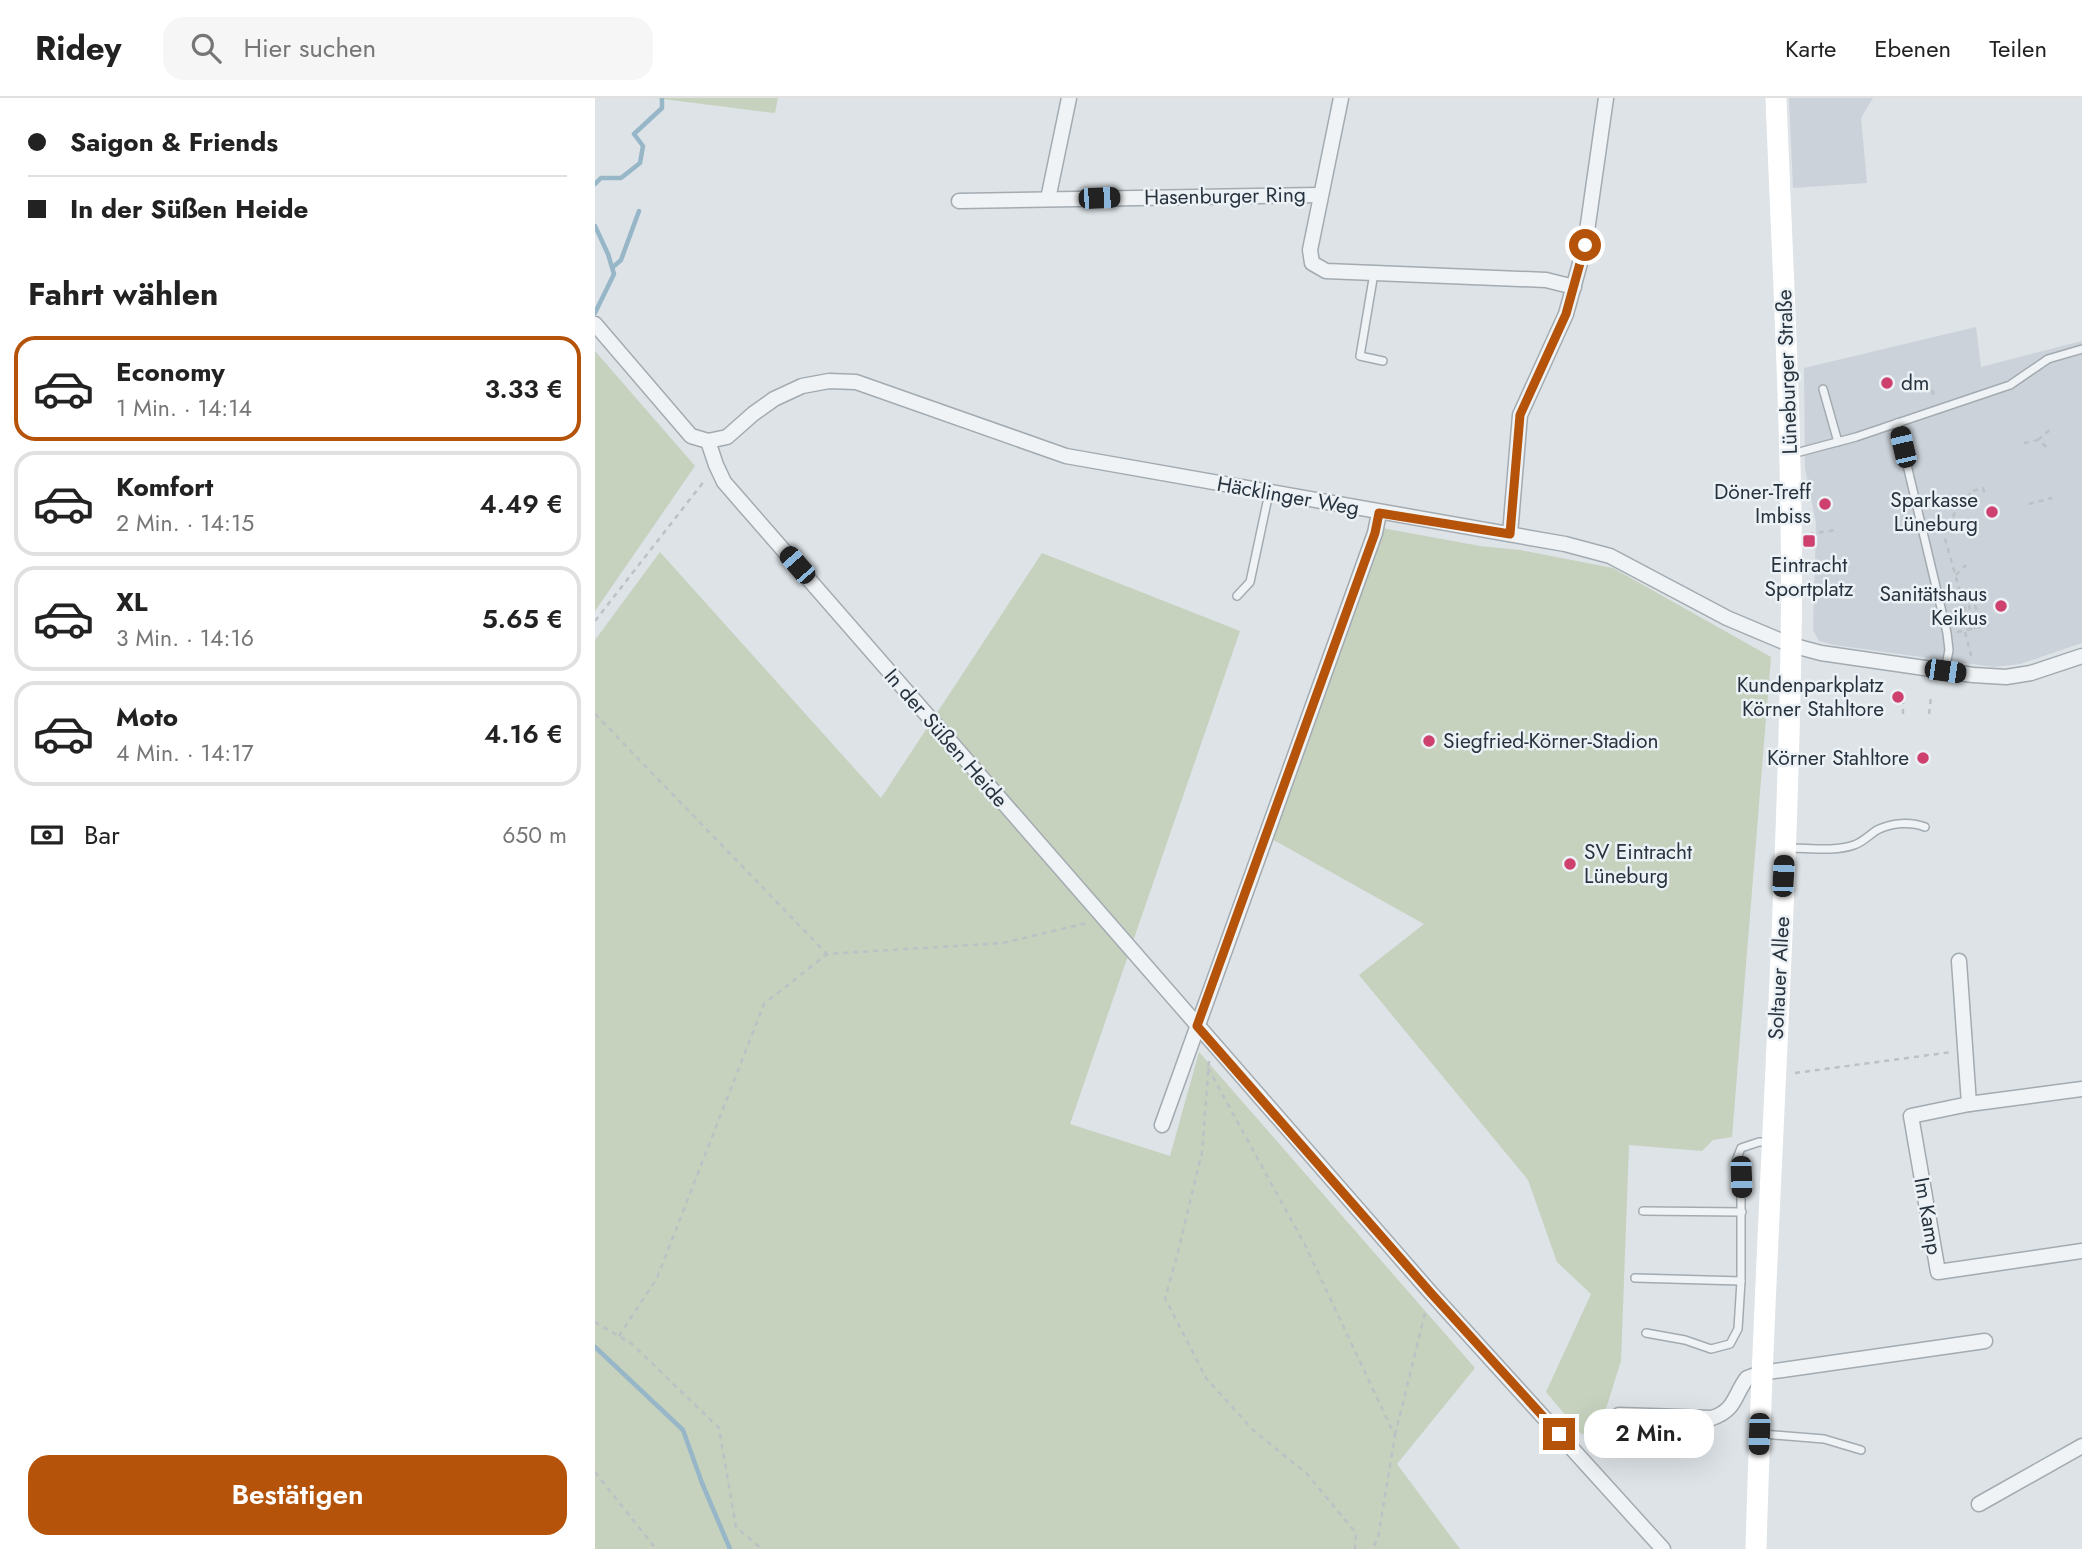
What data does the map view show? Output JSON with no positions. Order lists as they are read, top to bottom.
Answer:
{
  "streets": {
    "street": [
      "Hasenburger Ring",
      "Lüneburger Straße",
      "Häcklinger Weg",
      "In der Süßen Heide",
      "Soltauer Allee",
      "Im Kamp"
    ]
  },
  "crossings": [
    ["Lüneburger Straße", "Häcklinger Weg"],
    ["Lüneburger Straße", "Soltauer Allee"],
    ["Häcklinger Weg", "In der Süßen Heide"],
    ["Häcklinger Weg", "Soltauer Allee"]
  ],
  "places": {
    "other": [
      "dm",
      "Döner-Treff Imbiss",
      "Sparkasse Lüneburg",
      "Sanitätshaus Keikus",
      "Kundenparkplatz Körner Stahltore",
      "Siegfried-Körner-Stadion",
      "Körner Stahltore",
      "SV Eintracht Lüneburg"
    ],
    "transit": ["Eintracht Sportplatz"]
  },
  "page": {
    "header": "Ridey",
    "search": "Hier suchen",
    "nav": ["Karte", "Ebenen", "Teilen"],
    "banner": ["Saigon & Friends", "In der Süßen Heide"],
    "heading": "Fahrt wählen",
    "list": [
      {
        "name": "Economy",
        "note": "1 Min. · 14:14",
        "value": "3.33 €"
      },
      {
        "name": "Komfort",
        "note": "2 Min. · 14:15",
        "value": "4.49 €"
      },
      {
        "name": "XL",
        "note": "3 Min. · 14:16",
        "value": "5.65 €"
      },
      {
        "name": "Moto",
        "note": "4 Min. · 14:17",
        "value": "4.16 €"
      }
    ],
    "pay": ["Bar", "650 m"],
    "bubble": "2 Min.",
    "buttons": "Bestätigen"
  }
}
